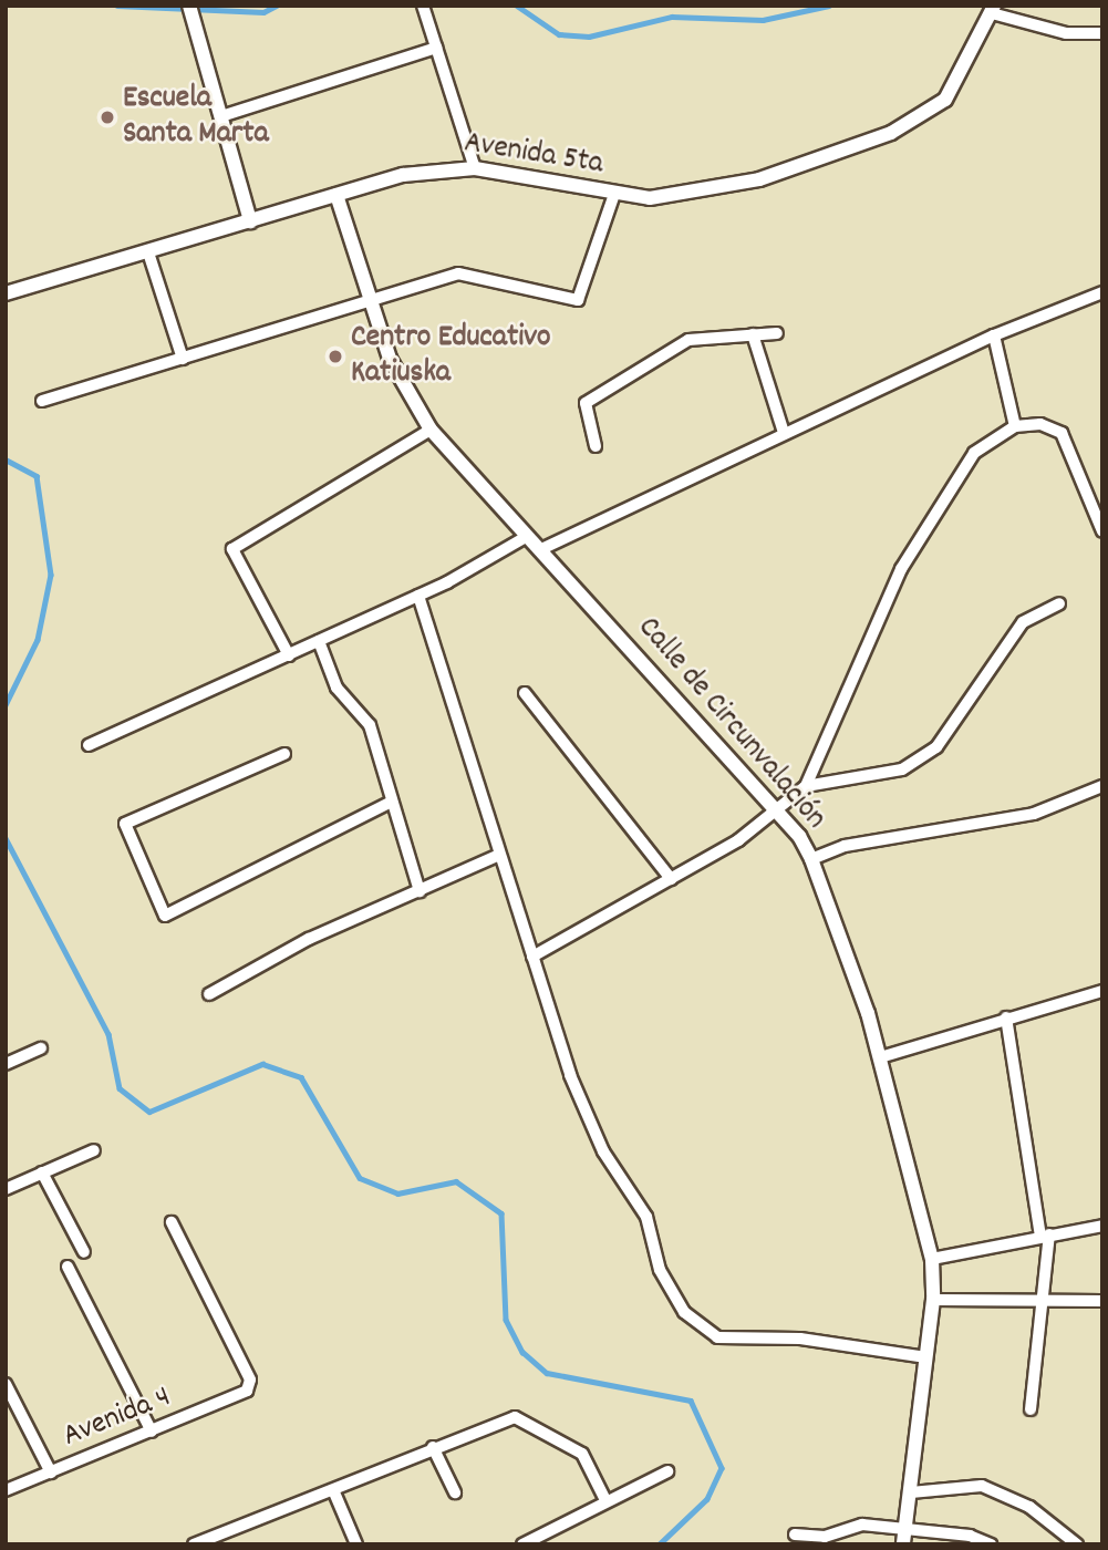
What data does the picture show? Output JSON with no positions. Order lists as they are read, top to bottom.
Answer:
{
  "streets": {
    "street": ["Avenida 5ta", "Calle de Circunvalación", "Avenida 4"]
  },
  "crossings": [
    ["Avenida 5ta", "Calle de Circunvalación"]
  ],
  "places": ["Escuela Santa Marta", "Centro Educativo Katiuska"]
}
